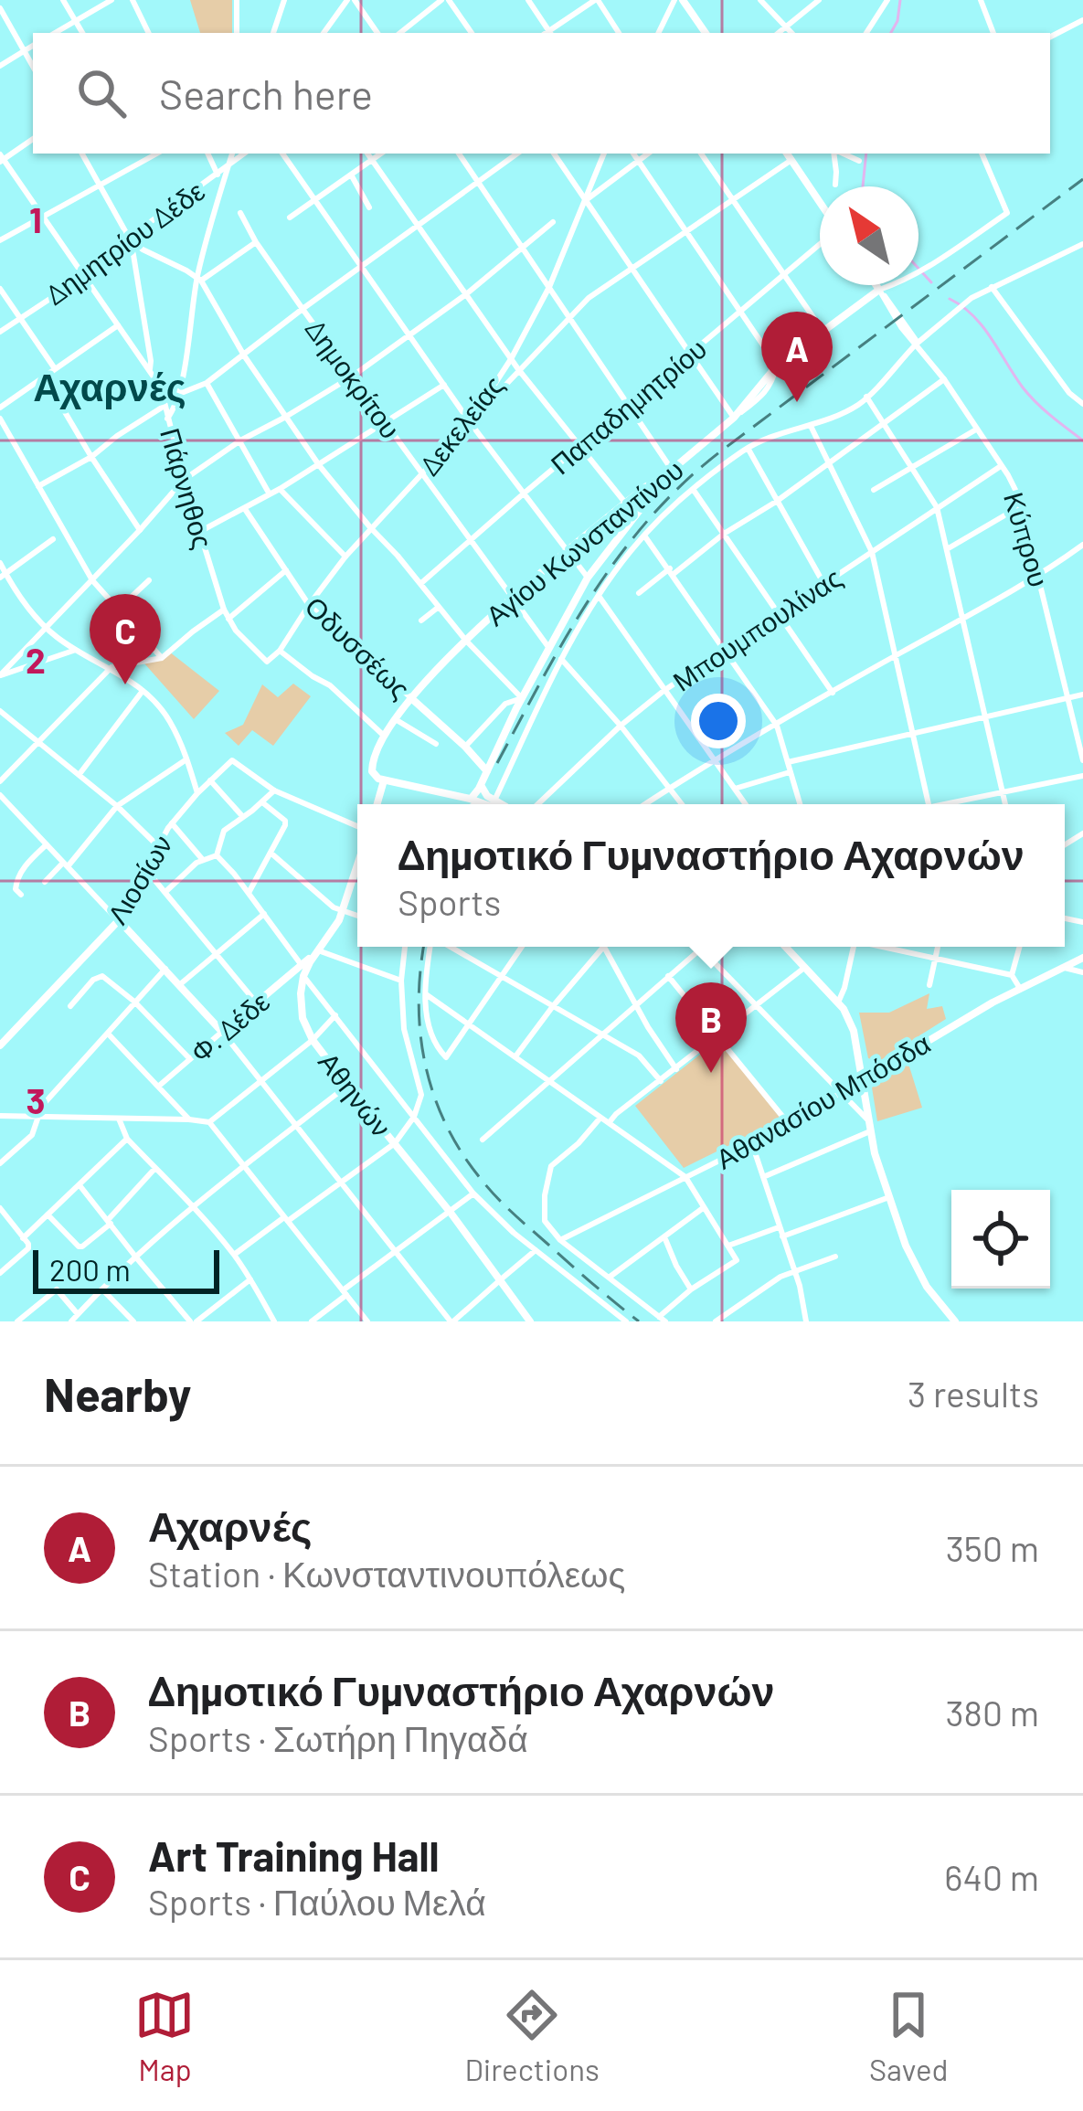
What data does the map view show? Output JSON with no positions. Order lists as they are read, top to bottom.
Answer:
{
  "streets": {
    "main road": [
      "Αγίου Κωνσταντίνου",
      "Οδυσσέως",
      "Λιοσίων",
      "Φ. Δέδε",
      "Αθηνών",
      "Αθανασίου Μπόσδα"
    ],
    "street": [
      "Δημητρίου Δέδε",
      "Δημοκρίτου",
      "Παπαδημητρίου",
      "Δεκελείας",
      "Πάρνηθος",
      "Κύπρου",
      "Μπουμπουλίνας"
    ]
  },
  "crossings": [
    ["Δημητρίου Δέδε", "Πάρνηθος"],
    ["Δημοκρίτου", "Παπαδημητρίου"],
    ["Δημοκρίτου", "Δεκελείας"],
    ["Δημοκρίτου", "Αγίου Κωνσταντίνου"],
    ["Δεκελείας", "Πάρνηθος"],
    ["Δεκελείας", "Οδυσσέως"],
    ["Κύπρου", "Αγίου Κωνσταντίνου"],
    ["Κύπρου", "Μπουμπουλίνας"],
    ["Αγίου Κωνσταντίνου", "Οδυσσέως"],
    ["Φ. Δέδε", "Αθηνών"]
  ],
  "districts": ["Αχαρνές"],
  "scale_bar": "200 m",
  "north": "top left",
  "page": {
    "search": "Search here",
    "pins": ["A", "C", "B"],
    "popup": ["Δημοτικό Γυμναστήριο Αχαρνών", "Sports"],
    "scale": "200 m",
    "heading": ["Nearby", "3 results"],
    "list": [
      {
        "mark": "A",
        "name": "Αχαρνές",
        "note": "Station · Κωνσταντινουπόλεως",
        "value": "350 m"
      },
      {
        "mark": "B",
        "name": "Δημοτικό Γυμναστήριο Αχαρνών",
        "note": "Sports · Σωτήρη Πηγαδά",
        "value": "380 m"
      },
      {
        "mark": "C",
        "name": "Art Training Hall",
        "note": "Sports · Παύλου Μελά",
        "value": "640 m"
      }
    ],
    "nav": ["Map", "Directions", "Saved"]
  },
  "grid": {
    "rows": ["1", "2", "3"]
  }
}
